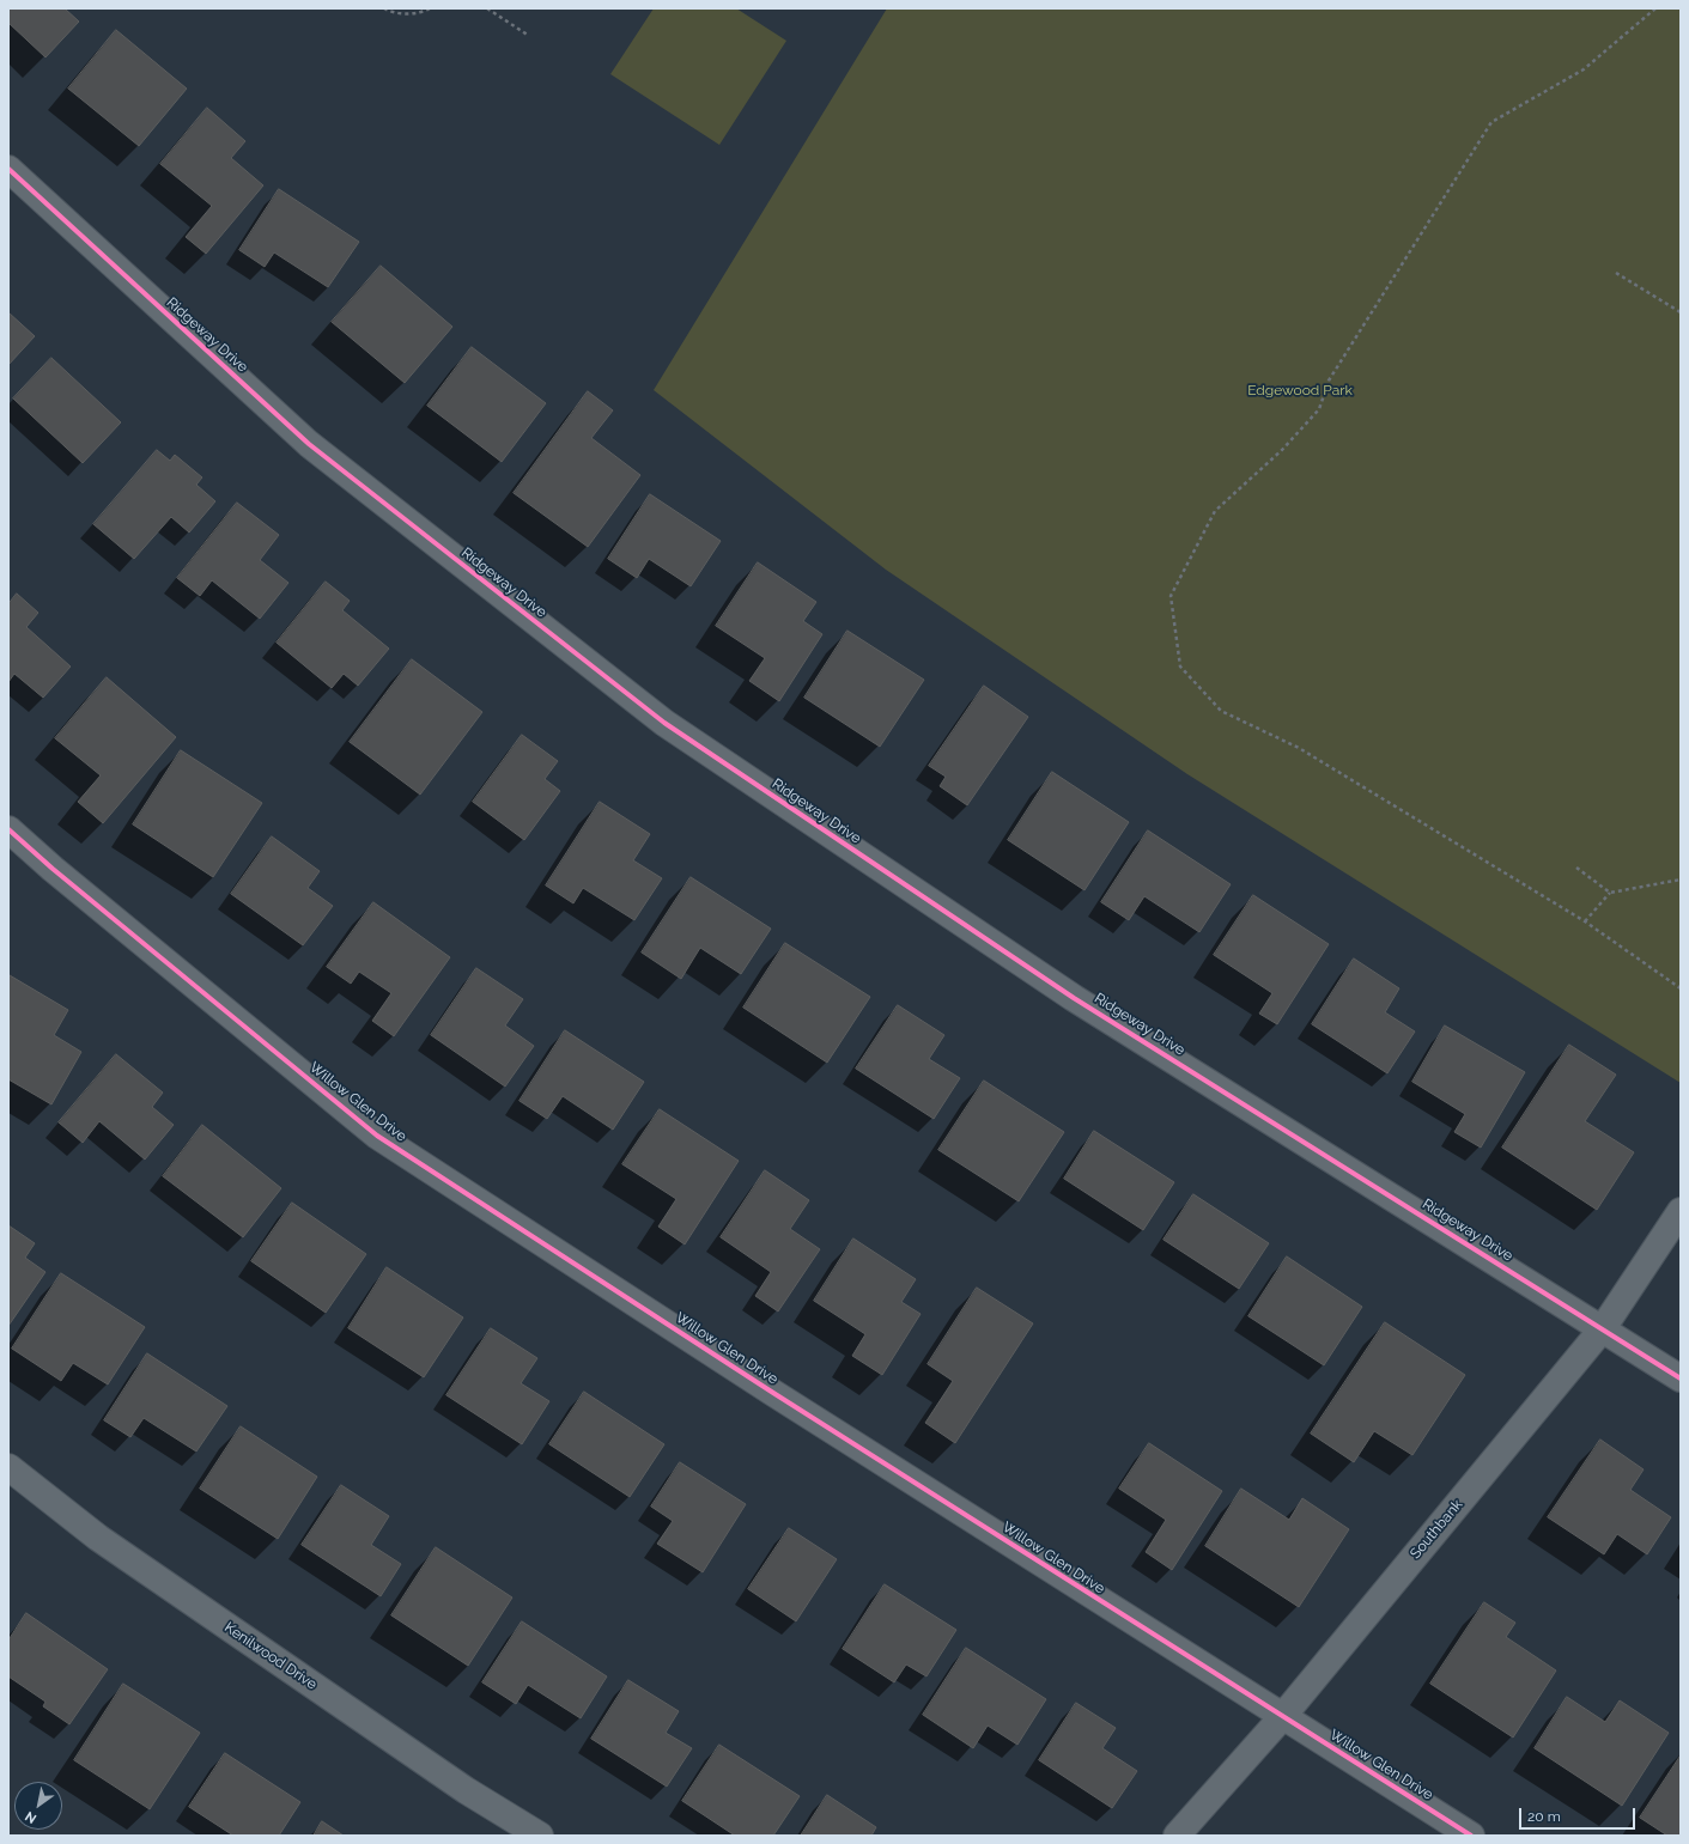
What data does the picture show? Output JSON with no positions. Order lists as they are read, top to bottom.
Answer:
{
  "streets": {
    "street": [
      "Ridgeway Drive",
      "Willow Glen Drive",
      "Southbank",
      "Kenilwood Drive"
    ]
  },
  "crossings": [
    ["Ridgeway Drive", "Southbank"],
    ["Willow Glen Drive", "Southbank"]
  ],
  "parks": ["Edgewood Park"],
  "scale_bar": "20 m",
  "north": "bottom left"
}
